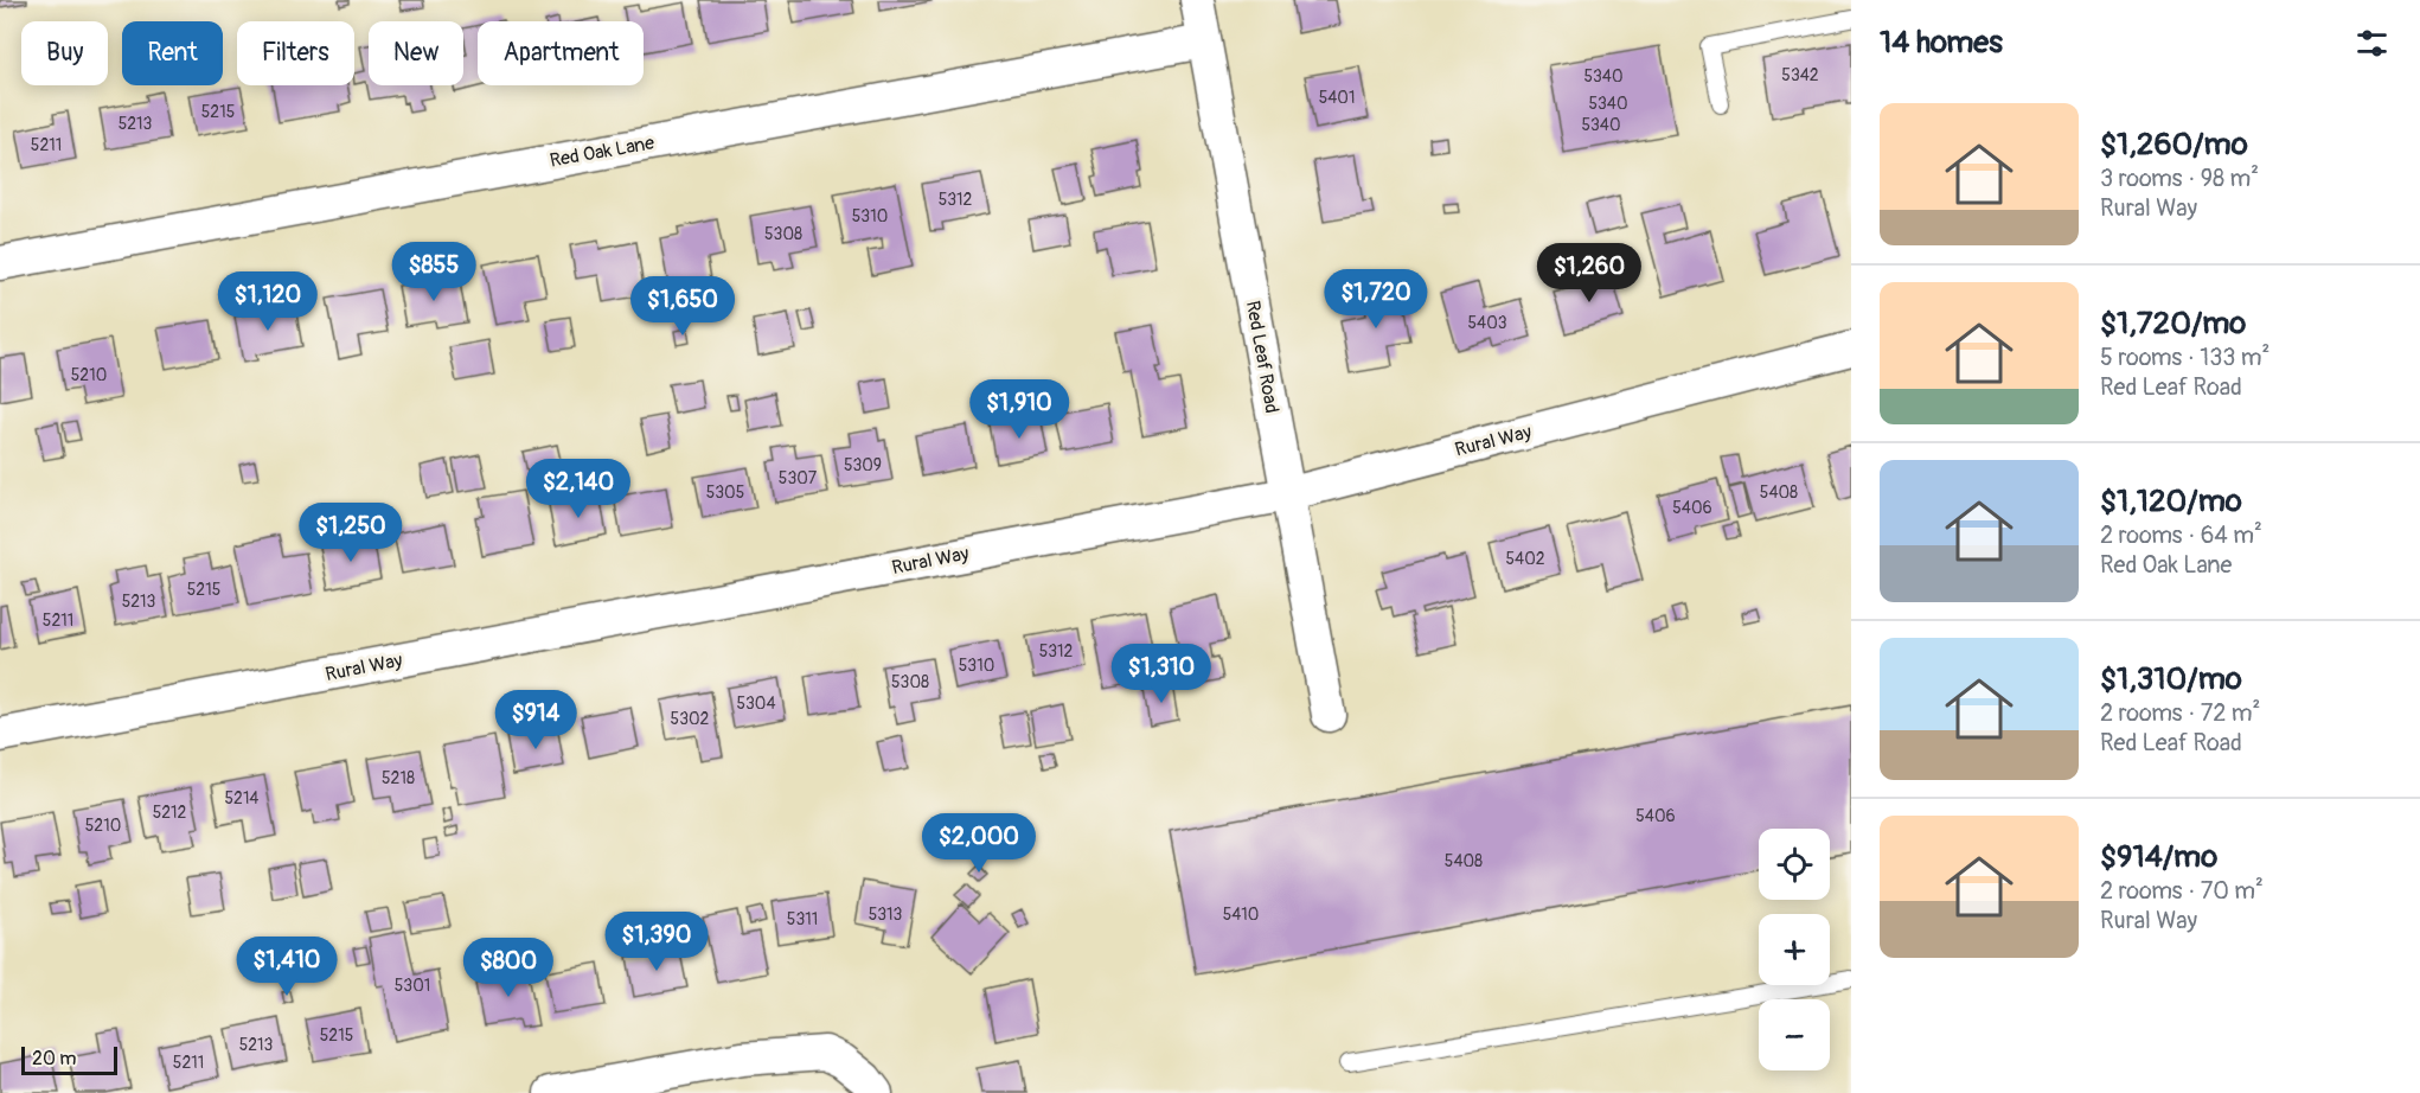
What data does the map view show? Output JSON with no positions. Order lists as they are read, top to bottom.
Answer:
{
  "streets": {
    "street": ["Red Oak Lane", "Red Leaf Road", "Rural Way"]
  },
  "crossings": [
    ["Red Oak Lane", "Red Leaf Road"],
    ["Red Leaf Road", "Rural Way"]
  ],
  "house_numbers": [
    "5342",
    "5340",
    "5401",
    "5340",
    "5215",
    "5213",
    "5340",
    "5211",
    "5312",
    "5310",
    "5308",
    "5403",
    "5210",
    "5309",
    "5307",
    "5305",
    "5408",
    "5406",
    "5402",
    "5215",
    "5213",
    "5211",
    "5312",
    "5310",
    "5308",
    "5304",
    "5302",
    "5218",
    "5214",
    "5212",
    "5406",
    "5210",
    "5408",
    "5313",
    "5410",
    "5311",
    "5301",
    "5215",
    "5213",
    "5211"
  ],
  "scale_bar": "20 m",
  "page": {
    "heading": "14 homes",
    "chip": [
      "Buy",
      "Rent",
      "Filters",
      "New",
      "Apartment"
    ],
    "list": [
      {
        "name": "$1,260/mo",
        "note": "3 rooms · 98 m² · Rural Way"
      },
      {
        "name": "$1,720/mo",
        "note": "5 rooms · 133 m² · Red Leaf Road"
      },
      {
        "name": "$1,120/mo",
        "note": "2 rooms · 64 m² · Red Oak Lane"
      },
      {
        "name": "$1,310/mo",
        "note": "2 rooms · 72 m² · Red Leaf Road"
      },
      {
        "name": "$914/mo",
        "note": "2 rooms · 70 m² · Rural Way"
      }
    ],
    "price": [
      "$855",
      "$1,260",
      "$1,720",
      "$1,120",
      "$1,650",
      "$1,910",
      "$2,140",
      "$1,250",
      "$1,310",
      "$914",
      "$2,000",
      "$1,390",
      "$1,410",
      "$800"
    ],
    "map_buttons": ["+", "−"],
    "scale": "20 m"
  }
}
